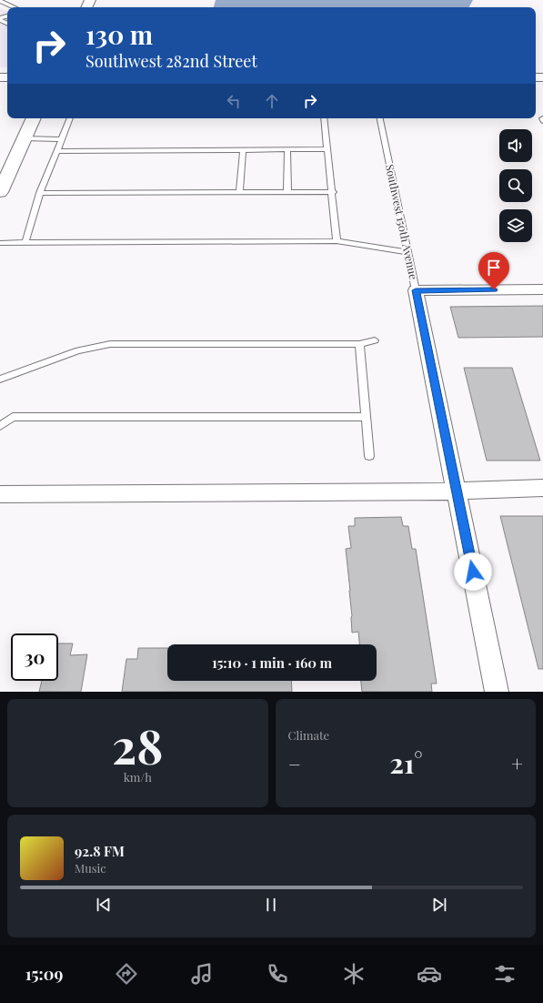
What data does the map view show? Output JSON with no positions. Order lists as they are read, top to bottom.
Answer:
{
  "streets": {
    "street": ["Southwest 150th Avenue"]
  },
  "page": {
    "turn": ["130 m", "Southwest 282nd Street"],
    "limit": "30",
    "trip": "15:10 · 1 min · 160 m",
    "tile": [
      ["28", "km/h"],
      "Climate"
    ],
    "heat": ["−", "21°", "+"],
    "song": ["92.8 FM", "Music"],
    "tabs": "15:09"
  }
}
